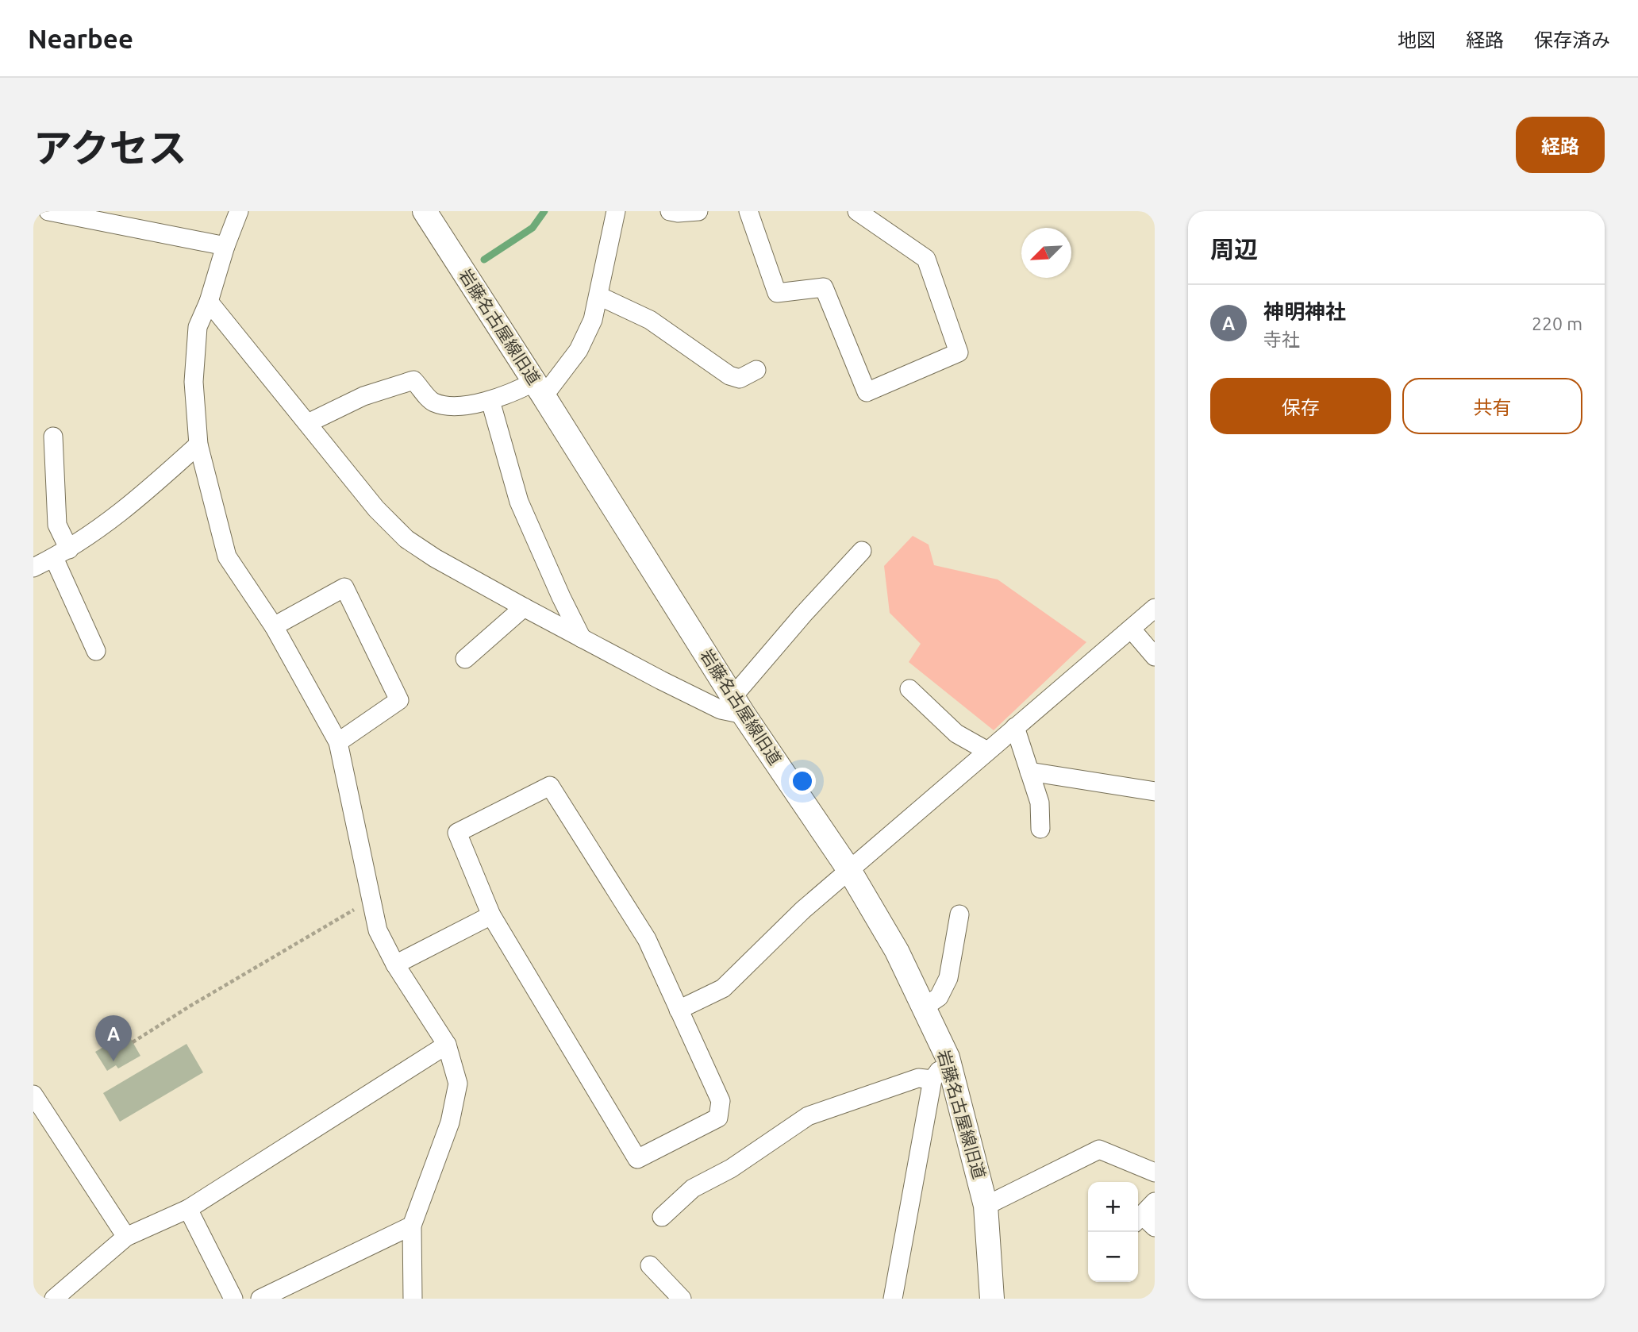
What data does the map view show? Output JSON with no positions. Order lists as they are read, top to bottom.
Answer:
{
  "streets": {
    "street": ["岩藤名古屋線旧道"]
  },
  "north": "bottom left",
  "page": {
    "header": "Nearbee",
    "nav": ["地図", "経路", "保存済み"],
    "title": "アクセス",
    "buttons": [
      "経路",
      ["保存", "共有"]
    ],
    "heading": "周辺",
    "list": [
      {
        "mark": "A",
        "name": "神明神社",
        "note": "寺社",
        "value": "220 m"
      }
    ],
    "pins": "A",
    "map_buttons": ["+", "−"]
  }
}
